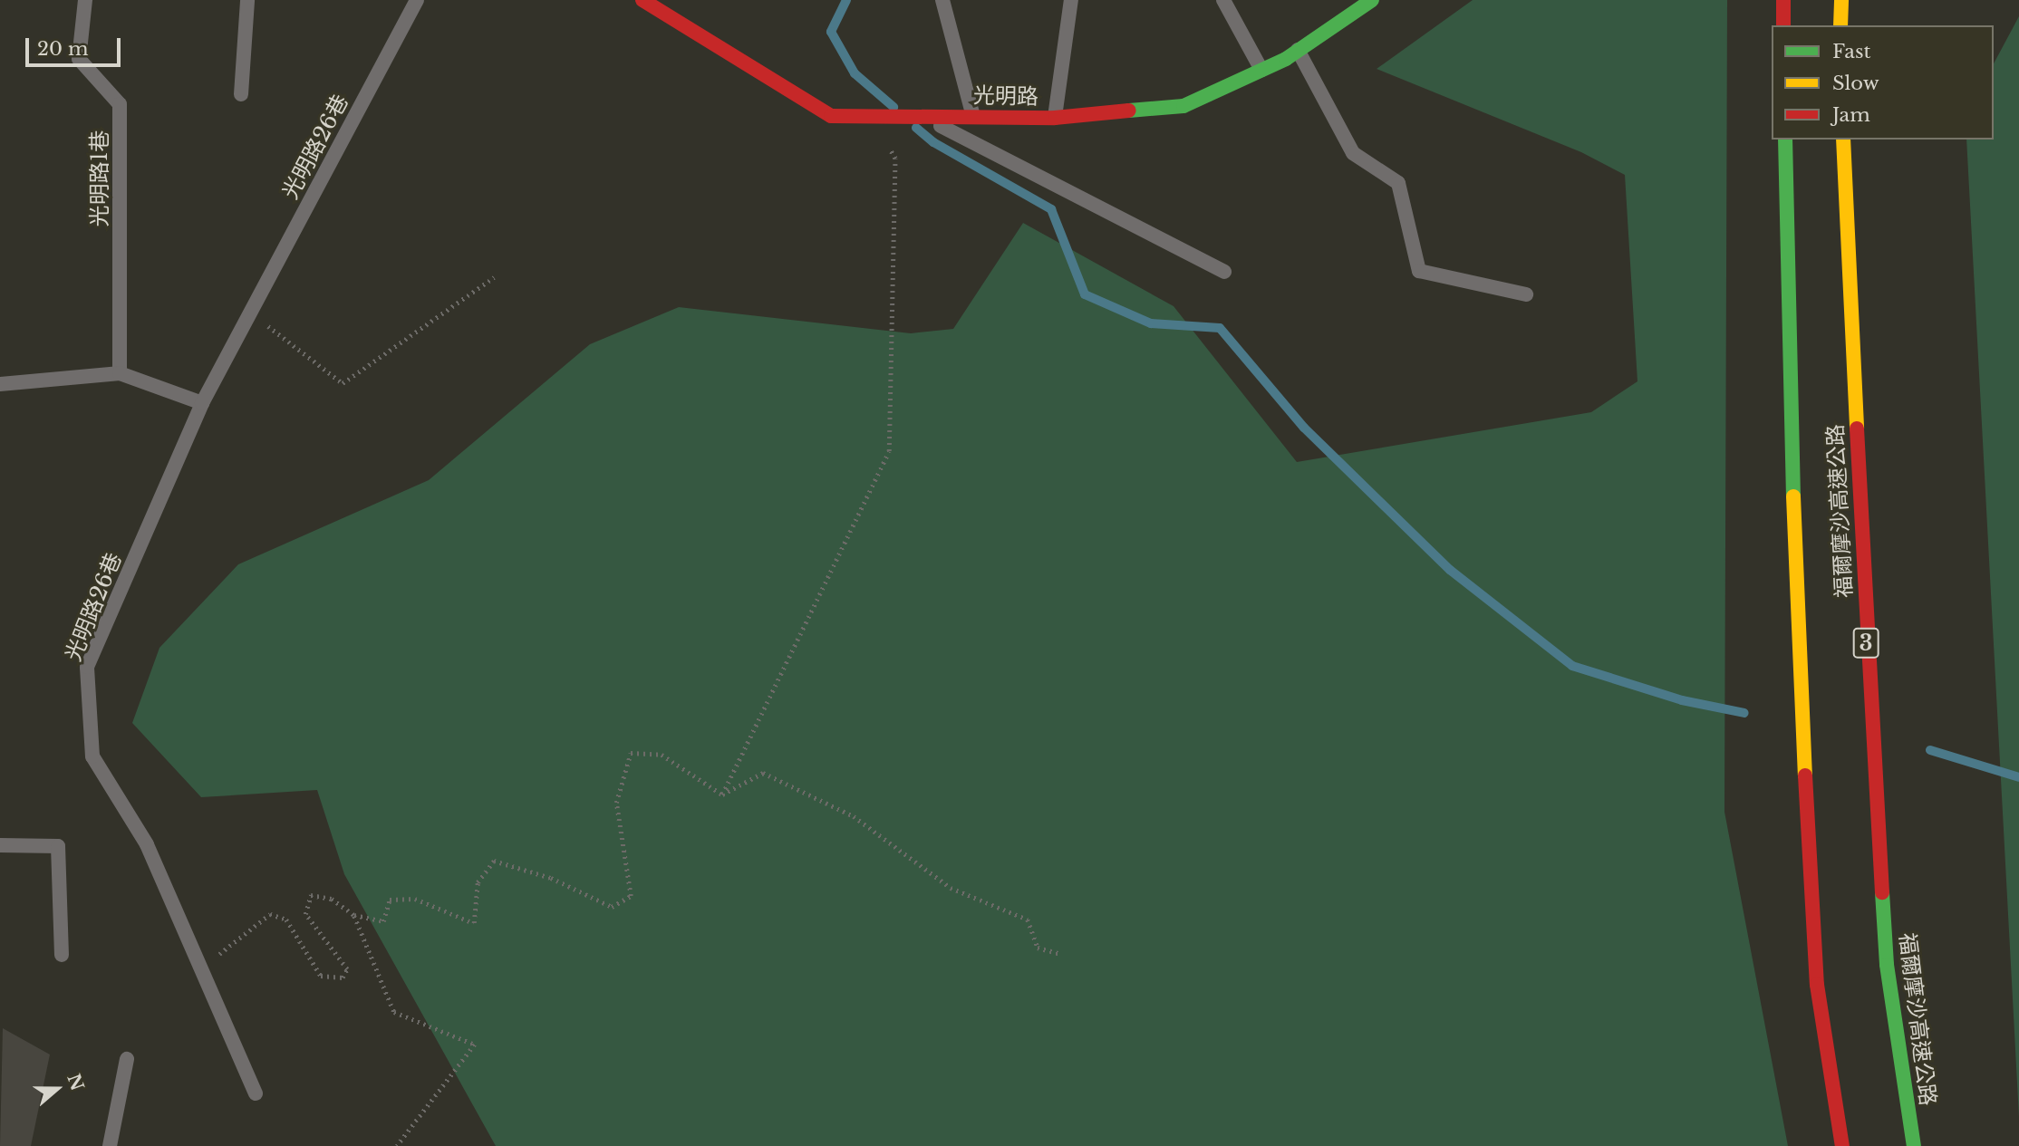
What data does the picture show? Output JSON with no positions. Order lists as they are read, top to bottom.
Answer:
{
  "streets": {
    "main road": ["光明路", "福爾摩沙高速公路", "3"],
    "lane": ["光明路26巷", "光明路1巷"]
  },
  "legend": ["Fast", "Slow", "Jam"],
  "scale_bar": "20 m",
  "north": "right"
}
